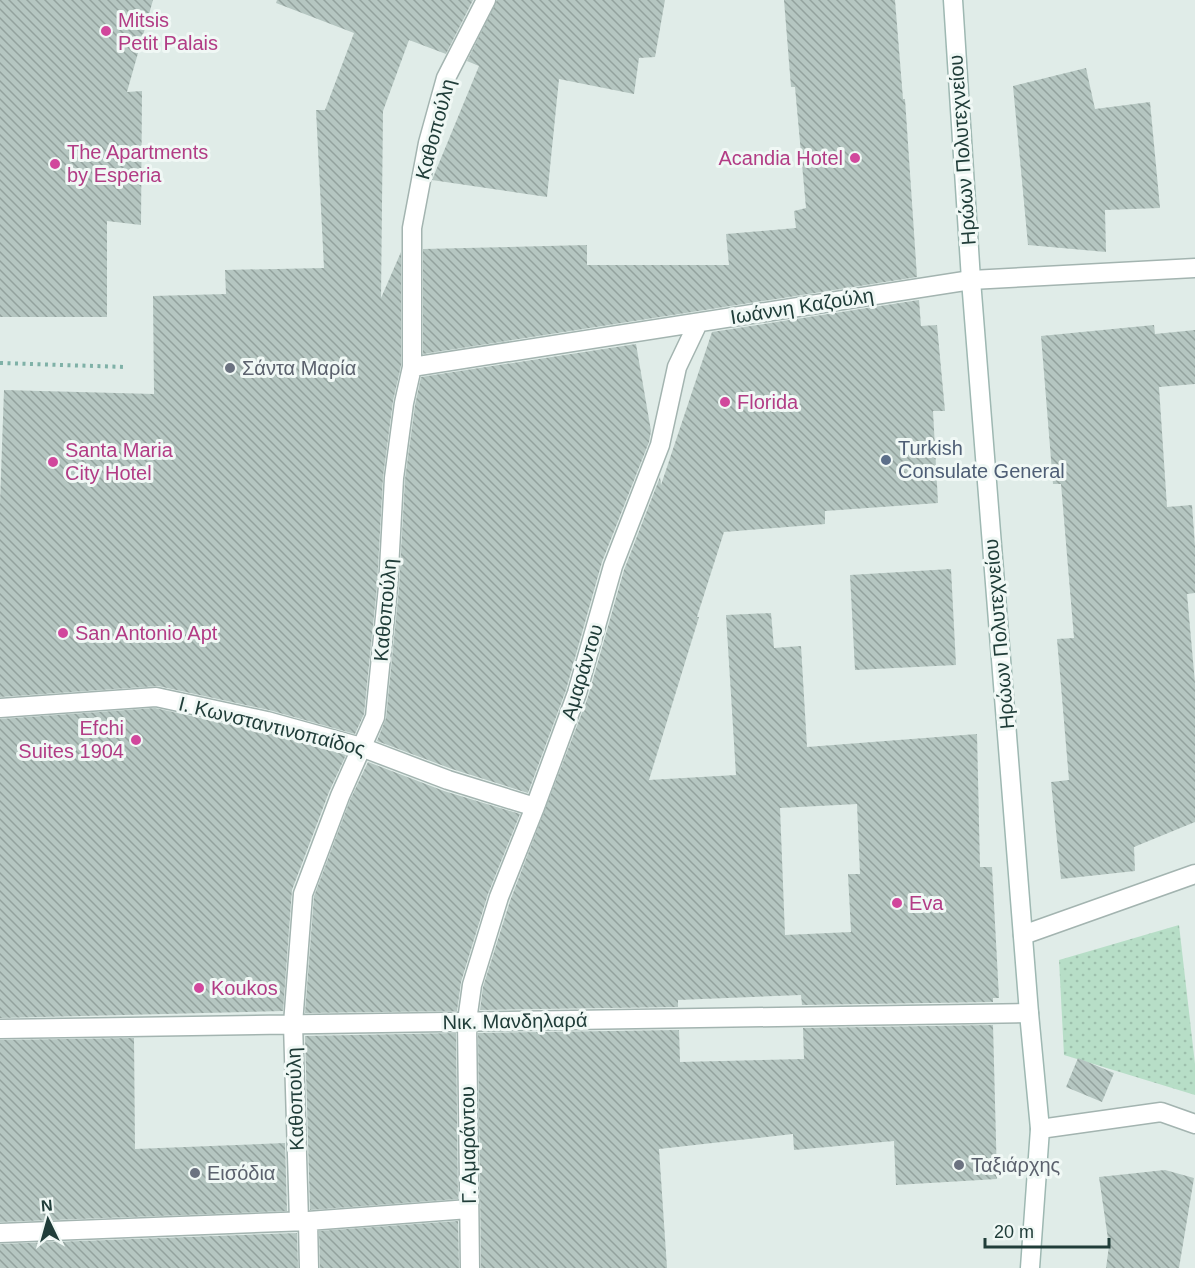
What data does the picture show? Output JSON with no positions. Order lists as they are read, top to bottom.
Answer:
{
  "streets": {
    "street": [
      "Καθοπούλη",
      "Ηρώων Πολυτεχνείου",
      "Ιωάννη Καζούλη",
      "Αμαράντου",
      "Ι. Κωνσταντινοπαίδος",
      "Νικ. Μανδηλαρά",
      "Γ. Αμαράντου"
    ]
  },
  "crossings": [
    ["Καθοπούλη", "Ιωάννη Καζούλη"],
    ["Καθοπούλη", "Ι. Κωνσταντινοπαίδος"],
    ["Καθοπούλη", "Νικ. Μανδηλαρά"],
    ["Ηρώων Πολυτεχνείου", "Ιωάννη Καζούλη"],
    ["Ηρώων Πολυτεχνείου", "Νικ. Μανδηλαρά"],
    ["Ιωάννη Καζούλη", "Αμαράντου"],
    ["Αμαράντου", "Ι. Κωνσταντινοπαίδος"],
    ["Αμαράντου", "Νικ. Μανδηλαρά"],
    ["Αμαράντου", "Γ. Αμαράντου"],
    ["Νικ. Μανδηλαρά", "Γ. Αμαράντου"]
  ],
  "places": [
    "Mitsis Petit Palais",
    "Acandia Hotel",
    "The Apartments by Esperia",
    "Σάντα Μαρία",
    "Florida",
    "Turkish Consulate General",
    "Santa Maria City Hotel",
    "San Antonio Apt",
    "Efchi Suites 1904",
    "Eva",
    "Koukos",
    "Ταξιάρχης",
    "Εισόδια"
  ],
  "scale_bar": "20 m",
  "north": "top"
}
